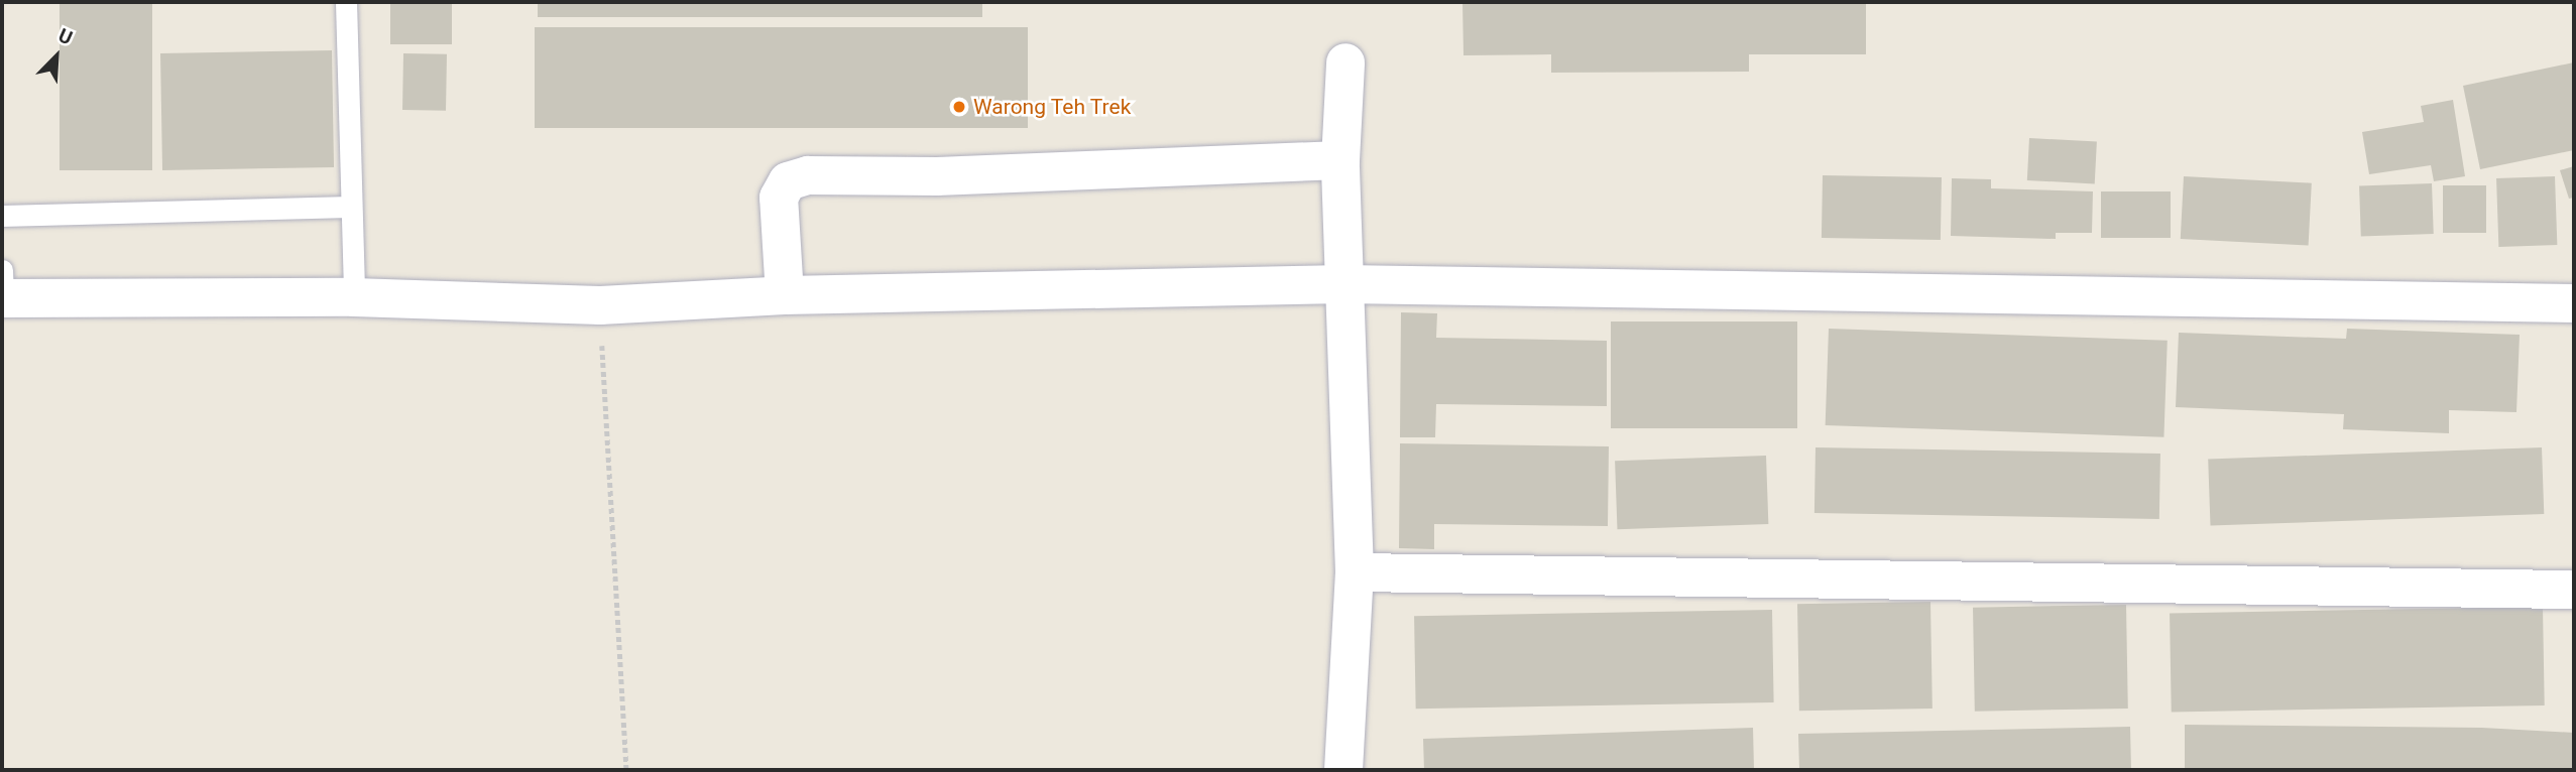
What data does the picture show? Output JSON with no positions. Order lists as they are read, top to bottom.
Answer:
{
  "places": ["Warong Teh Trek"],
  "north": "top right"
}
